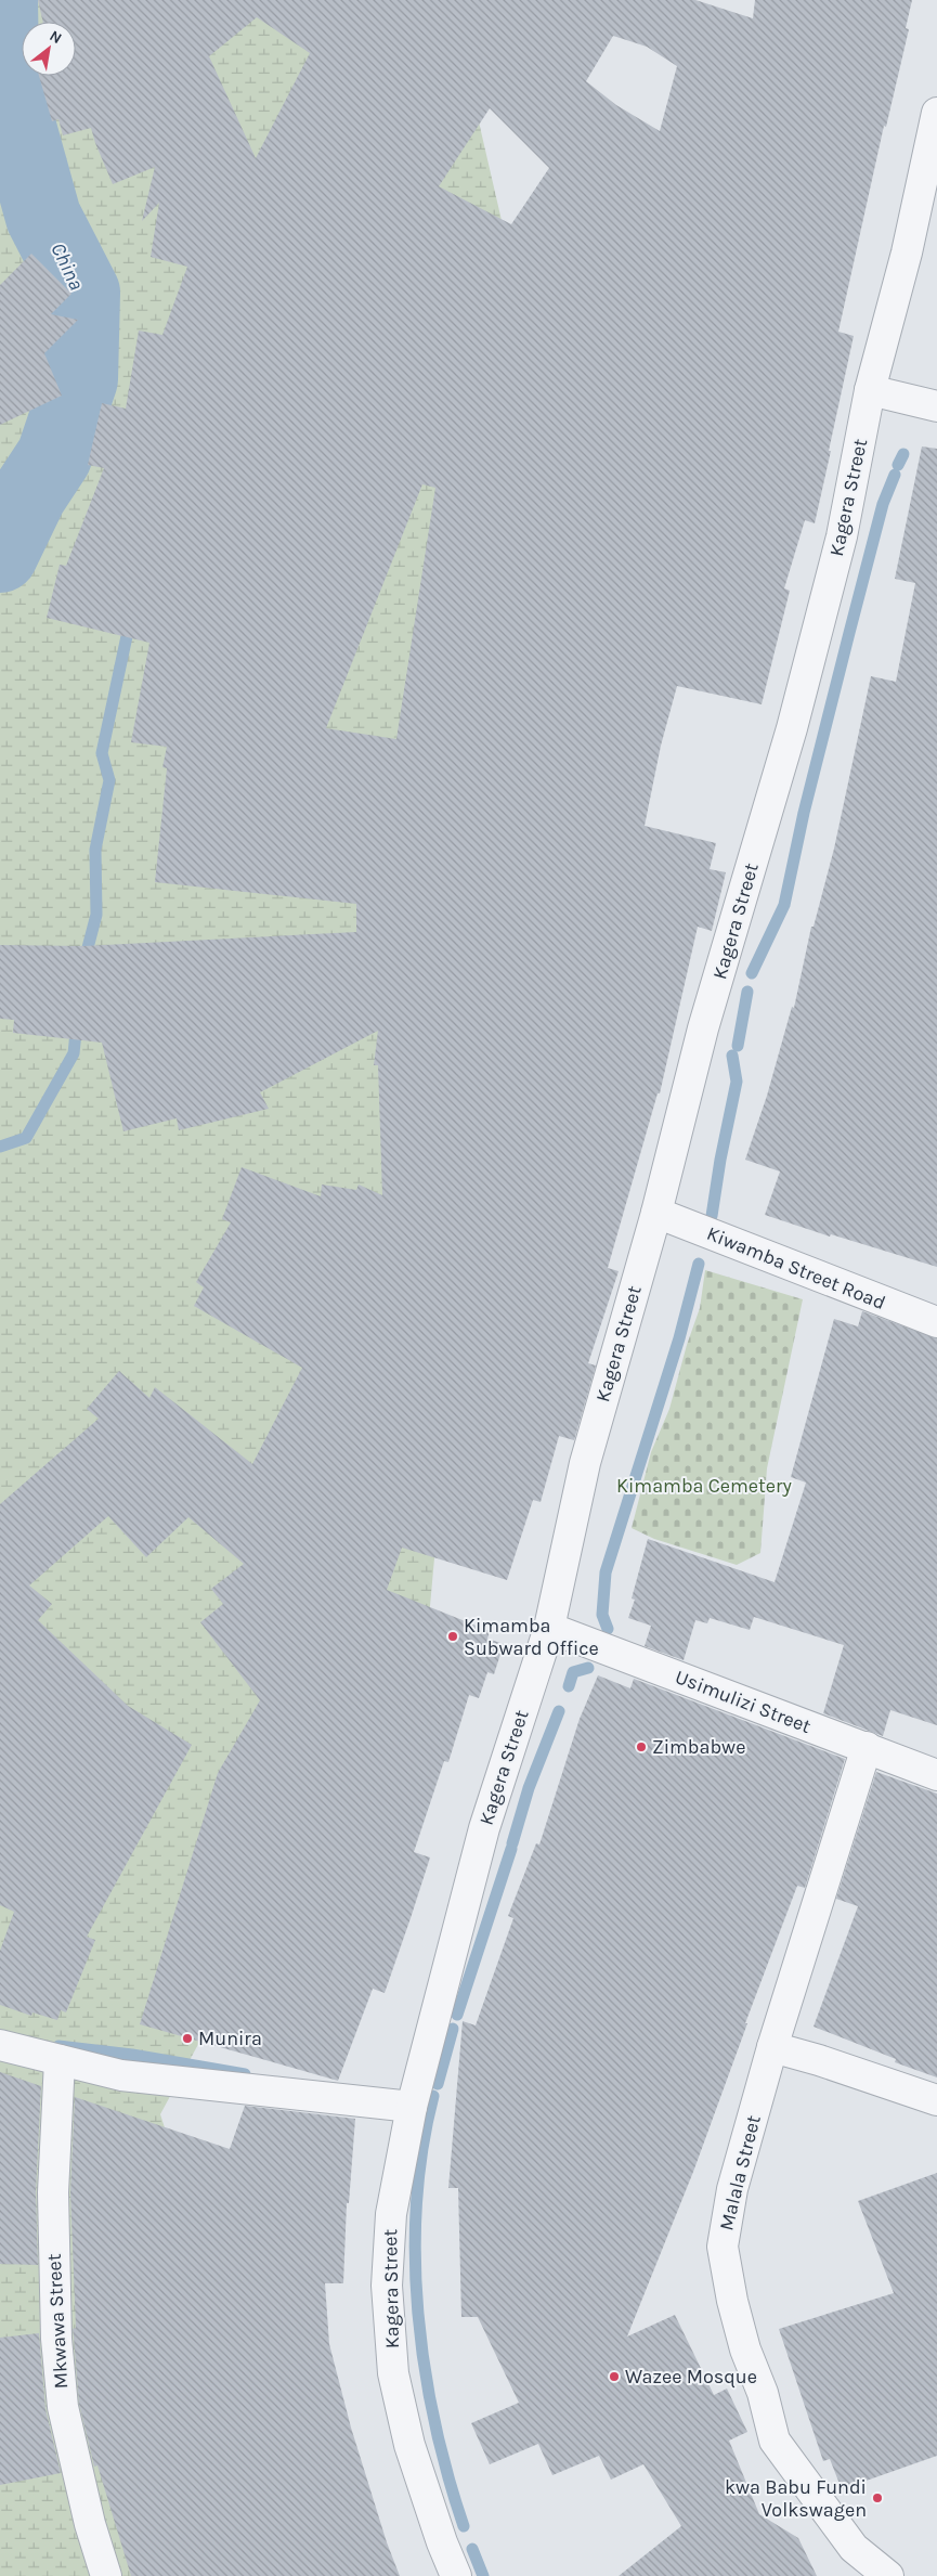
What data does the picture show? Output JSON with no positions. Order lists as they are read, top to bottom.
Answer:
{
  "streets": {
    "street": [
      "Kagera Street",
      "Kiwamba Street Road",
      "Usimulizi Street",
      "Malala Street",
      "Mkwawa Street"
    ]
  },
  "crossings": [
    ["Kagera Street", "Kiwamba Street Road"],
    ["Kagera Street", "Usimulizi Street"],
    ["Usimulizi Street", "Malala Street"]
  ],
  "water": ["China"],
  "parks": ["Kimamba Cemetery"],
  "places": [
    "Kimamba Subward Office",
    "Zimbabwe",
    "Munira",
    "Wazee Mosque",
    "kwa Babu Fundi Volkswagen"
  ],
  "north": "top right"
}
